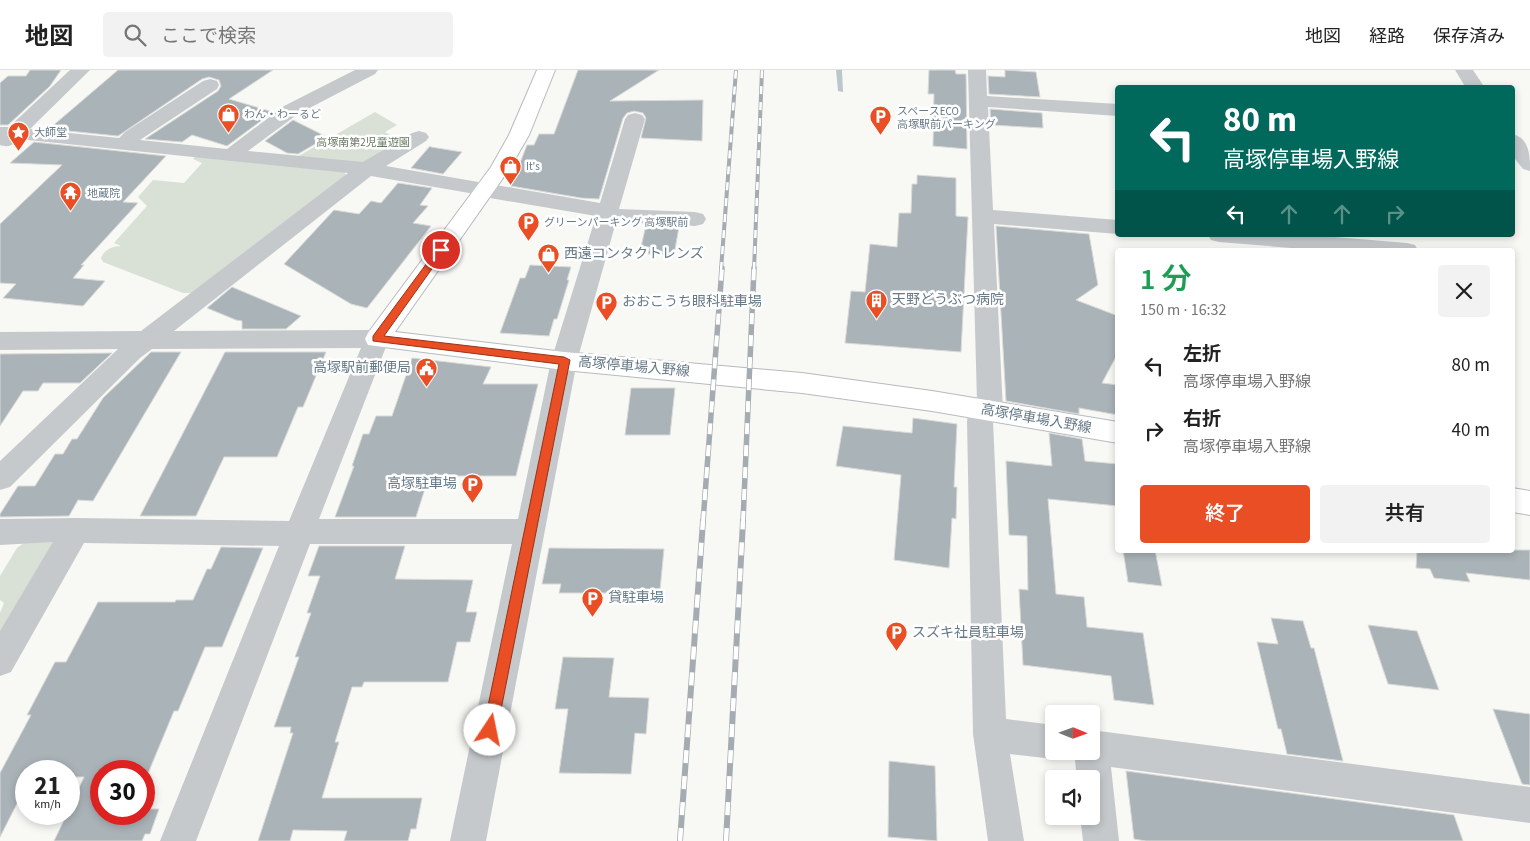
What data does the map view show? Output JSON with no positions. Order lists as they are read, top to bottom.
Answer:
{
  "streets": {
    "main road": ["高塚停車場入野線"]
  },
  "parks": ["高塚南第2児童遊園"],
  "places": {
    "shop": ["わん・わーるど", "It's", "西遠コンタクトレンズ"],
    "parking": [
      "スペースECO 高塚駅前パーキング",
      "グリーンパーキング 高塚駅前",
      "おおこうち眼科駐車場",
      "高塚駐車場",
      "貸駐車場",
      "スズキ社員駐車場"
    ],
    "place": ["大師堂"],
    "temple": ["地蔵院"],
    "building": ["天野どうぶつ病院"],
    "public building": ["高塚駅前郵便局"]
  },
  "north": "right",
  "page": {
    "header": "地図",
    "search": "ここで検索",
    "nav": ["地図", "経路", "保存済み"],
    "turn": ["80 m", "高塚停車場入野線"],
    "heading": ["1 分", "150 m · 16:32"],
    "list": [
      {
        "name": "左折",
        "note": "高塚停車場入野線",
        "value": "80 m"
      },
      {
        "name": "右折",
        "note": "高塚停車場入野線",
        "value": "40 m"
      }
    ],
    "buttons": ["終了", "共有"],
    "speed": "21 km/h",
    "limit": "30"
  }
}
